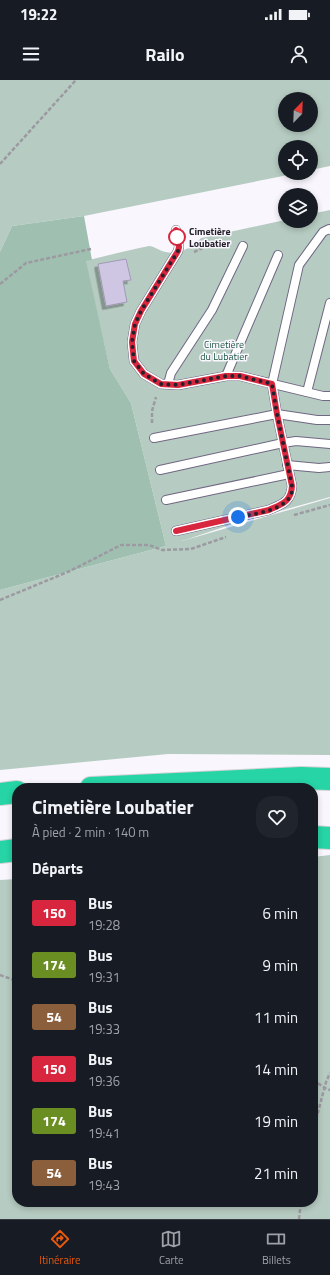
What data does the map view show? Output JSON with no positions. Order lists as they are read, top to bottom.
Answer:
{
  "parks": ["Cimetière du Lubatier"],
  "places": ["Cimetière Loubatier"],
  "lines": ["bus line 150"],
  "north": "top right",
  "page": {
    "status": "19:22",
    "header": "Railo",
    "heading": [
      ["Cimetière Loubatier", "À pied · 2 min · 140 m"],
      "Départs"
    ],
    "list": [
      {
        "mark": "150",
        "name": "Bus",
        "note": "19:28",
        "value": "6 min"
      },
      {
        "mark": "174",
        "name": "Bus",
        "note": "19:31",
        "value": "9 min"
      },
      {
        "mark": "54",
        "name": "Bus",
        "note": "19:33",
        "value": "11 min"
      },
      {
        "mark": "150",
        "name": "Bus",
        "note": "19:36",
        "value": "14 min"
      },
      {
        "mark": "174",
        "name": "Bus",
        "note": "19:41",
        "value": "19 min"
      },
      {
        "mark": "54",
        "name": "Bus",
        "note": "19:43",
        "value": "21 min"
      }
    ],
    "tabs": ["Itinéraire", "Carte", "Billets"]
  }
}
